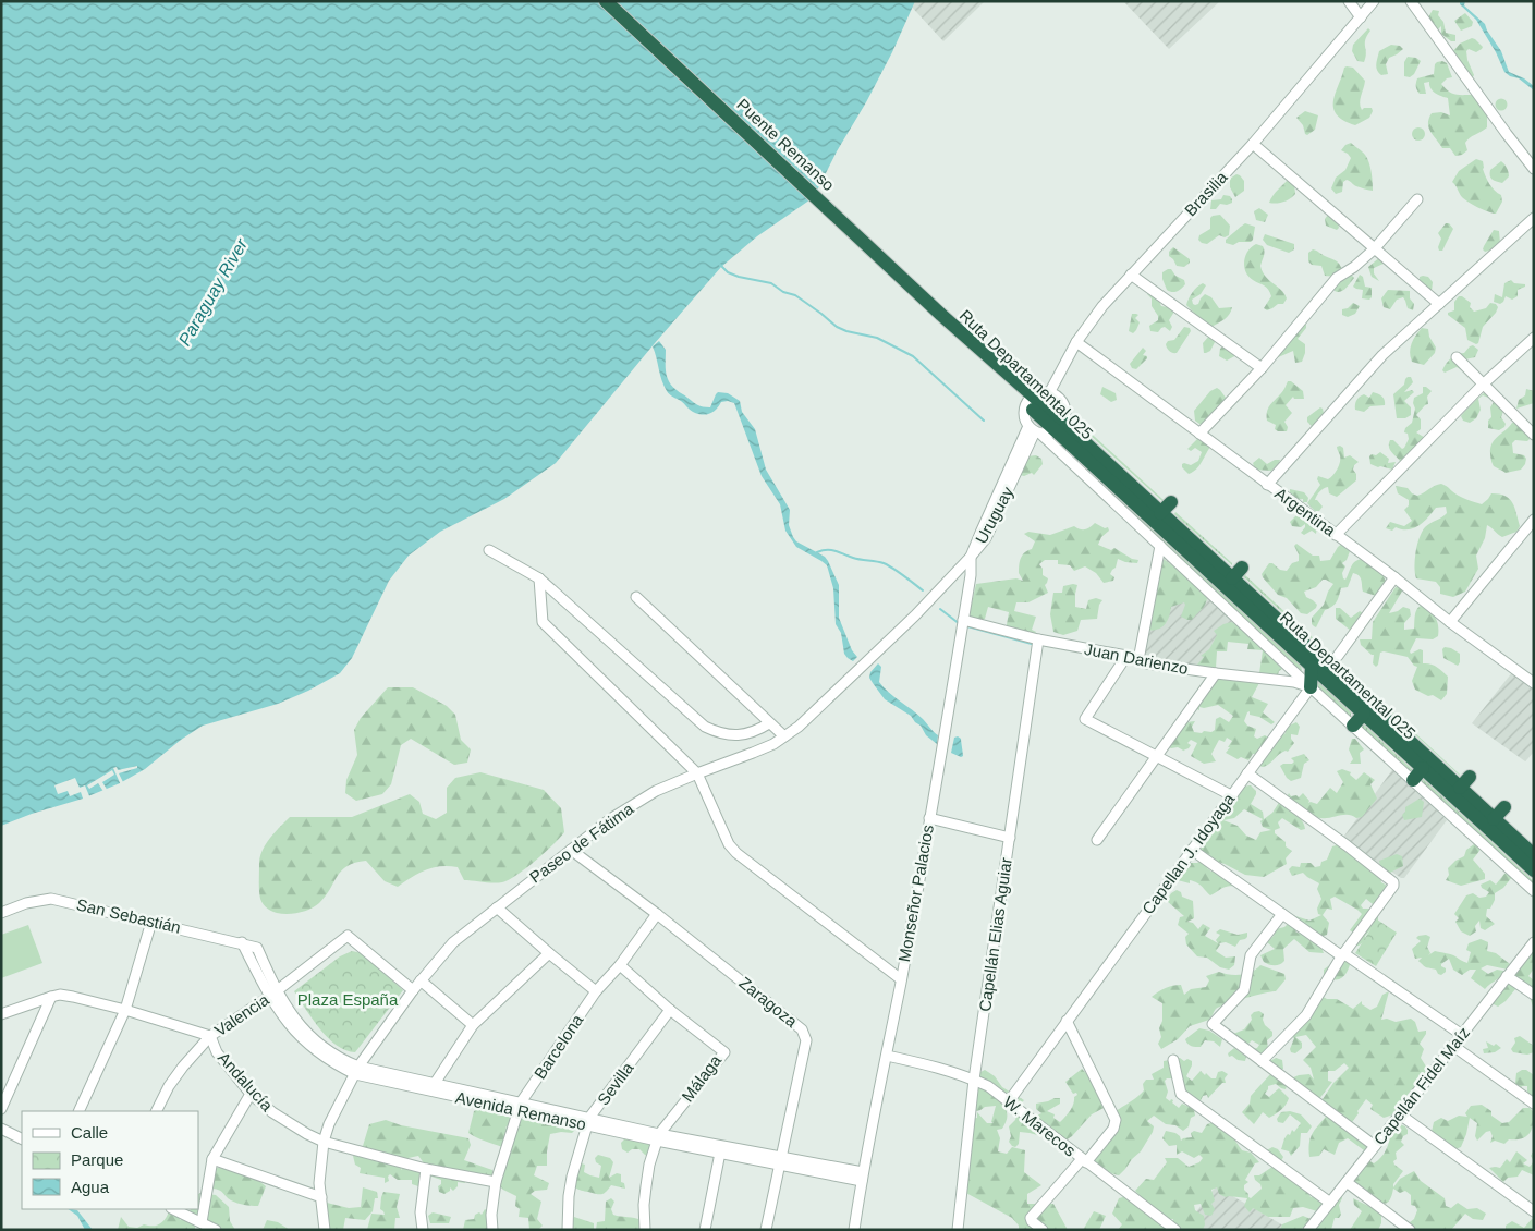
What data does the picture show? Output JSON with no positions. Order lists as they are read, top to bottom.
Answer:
{
  "streets": {
    "highway": ["Puente Remanso", "Ruta Departamental 025"],
    "street": [
      "Brasilia",
      "Argentina",
      "Uruguay",
      "Juan Darienzo",
      "Paseo de Fátima",
      "Capellan J. Idoyaga",
      "Monseñor Palacios",
      "San Sebastián",
      "Capellán Elias Aguiar",
      "Zaragoza",
      "Valencia",
      "Barcelona",
      "Málaga",
      "Andalucía",
      "Sevilla",
      "Capellán Fidel Maíz",
      "Avenida Remanso",
      "W. Marecos"
    ]
  },
  "crossings": [
    ["Puente Remanso", "Ruta Departamental 025"],
    ["Brasilia", "Argentina"],
    ["Uruguay", "Paseo de Fátima"],
    ["Uruguay", "Monseñor Palacios"],
    ["Juan Darienzo", "Capellan J. Idoyaga"],
    ["Juan Darienzo", "Monseñor Palacios"],
    ["Juan Darienzo", "Capellán Elias Aguiar"],
    ["Paseo de Fátima", "Monseñor Palacios"],
    ["Paseo de Fátima", "Zaragoza"],
    ["Paseo de Fátima", "Valencia"],
    ["Paseo de Fátima", "Andalucía"],
    ["Paseo de Fátima", "Avenida Remanso"],
    ["Capellan J. Idoyaga", "W. Marecos"],
    ["Monseñor Palacios", "Avenida Remanso"],
    ["Monseñor Palacios", "W. Marecos"],
    ["San Sebastián", "Avenida Remanso"],
    ["Capellán Elias Aguiar", "W. Marecos"],
    ["Zaragoza", "Barcelona"],
    ["Zaragoza", "Avenida Remanso"],
    ["Valencia", "Andalucía"],
    ["Valencia", "Avenida Remanso"],
    ["Barcelona", "Málaga"],
    ["Barcelona", "Andalucía"],
    ["Barcelona", "Avenida Remanso"],
    ["Málaga", "Sevilla"],
    ["Málaga", "Avenida Remanso"],
    ["Sevilla", "Avenida Remanso"]
  ],
  "water": ["Paraguay River"],
  "parks": ["Plaza España"],
  "legend": ["Calle", "Parque", "Agua"]
}
